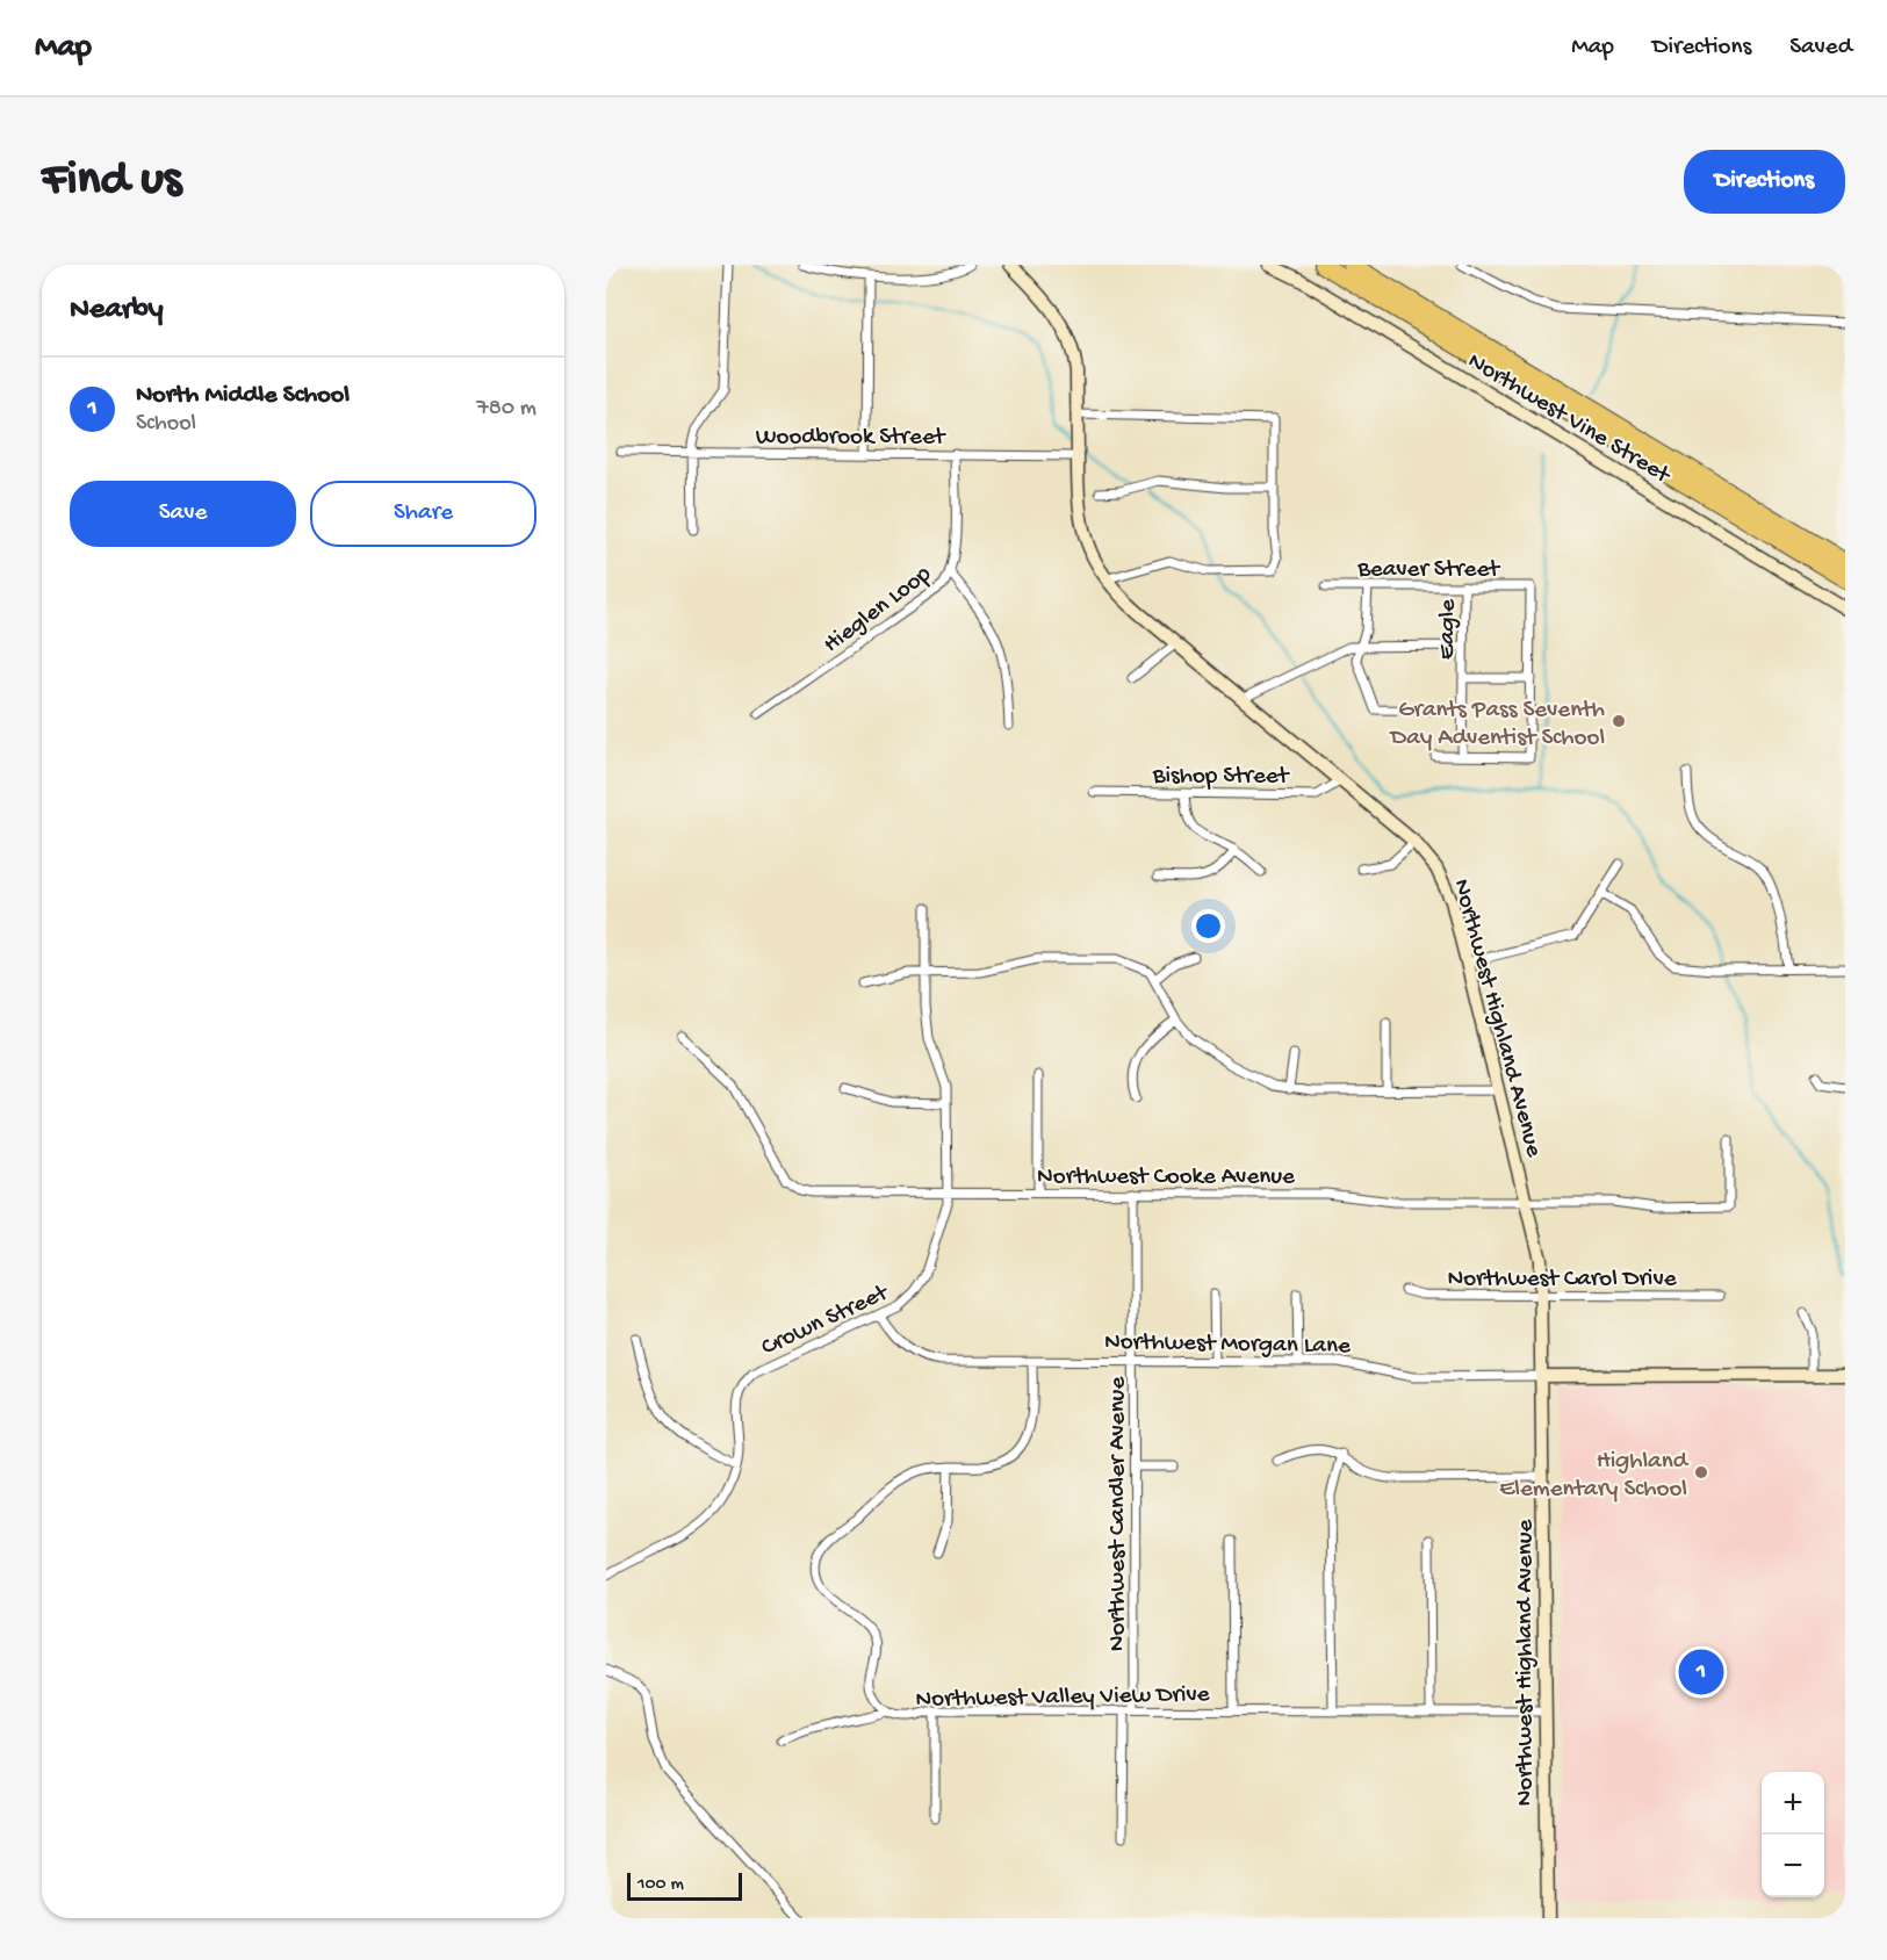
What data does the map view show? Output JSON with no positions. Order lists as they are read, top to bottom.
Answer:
{
  "streets": {
    "main road": ["Northwest Vine Street", "Northwest Highland Avenue", "Northwest Morgan Lane"],
    "street": [
      "Woodbrook Street",
      "Beaver Street",
      "Hieglen Loop",
      "Eagle",
      "Bishop Street",
      "Northwest Cooke Avenue",
      "Northwest Carol Drive",
      "Crown Street",
      "Northwest Candler Avenue",
      "Northwest Valley View Drive"
    ]
  },
  "crossings": [
    ["Woodbrook Street", "Hieglen Loop"],
    ["Woodbrook Street", "Northwest Highland Avenue"],
    ["Beaver Street", "Eagle"],
    ["Bishop Street", "Northwest Highland Avenue"],
    ["Northwest Highland Avenue", "Northwest Cooke Avenue"],
    ["Northwest Highland Avenue", "Northwest Carol Drive"],
    ["Northwest Highland Avenue", "Northwest Morgan Lane"],
    ["Northwest Highland Avenue", "Northwest Valley View Drive"],
    ["Northwest Cooke Avenue", "Crown Street"],
    ["Northwest Cooke Avenue", "Northwest Candler Avenue"],
    ["Crown Street", "Northwest Morgan Lane"],
    ["Northwest Morgan Lane", "Northwest Candler Avenue"],
    ["Northwest Morgan Lane", "Northwest Valley View Drive"],
    ["Northwest Candler Avenue", "Northwest Valley View Drive"]
  ],
  "places": ["Grants Pass Seventh Day Adventist School", "Highland Elementary School"],
  "scale_bar": "100 m",
  "page": {
    "header": "Map",
    "nav": ["Map", "Directions", "Saved"],
    "buttons": [
      "Directions",
      ["Save", "Share"]
    ],
    "title": "Find us",
    "heading": "Nearby",
    "list": [
      {
        "mark": "1",
        "name": "North Middle School",
        "note": "School",
        "value": "780 m"
      }
    ],
    "pins": "1",
    "map_buttons": ["+", "−"],
    "scale": "100 m"
  }
}
